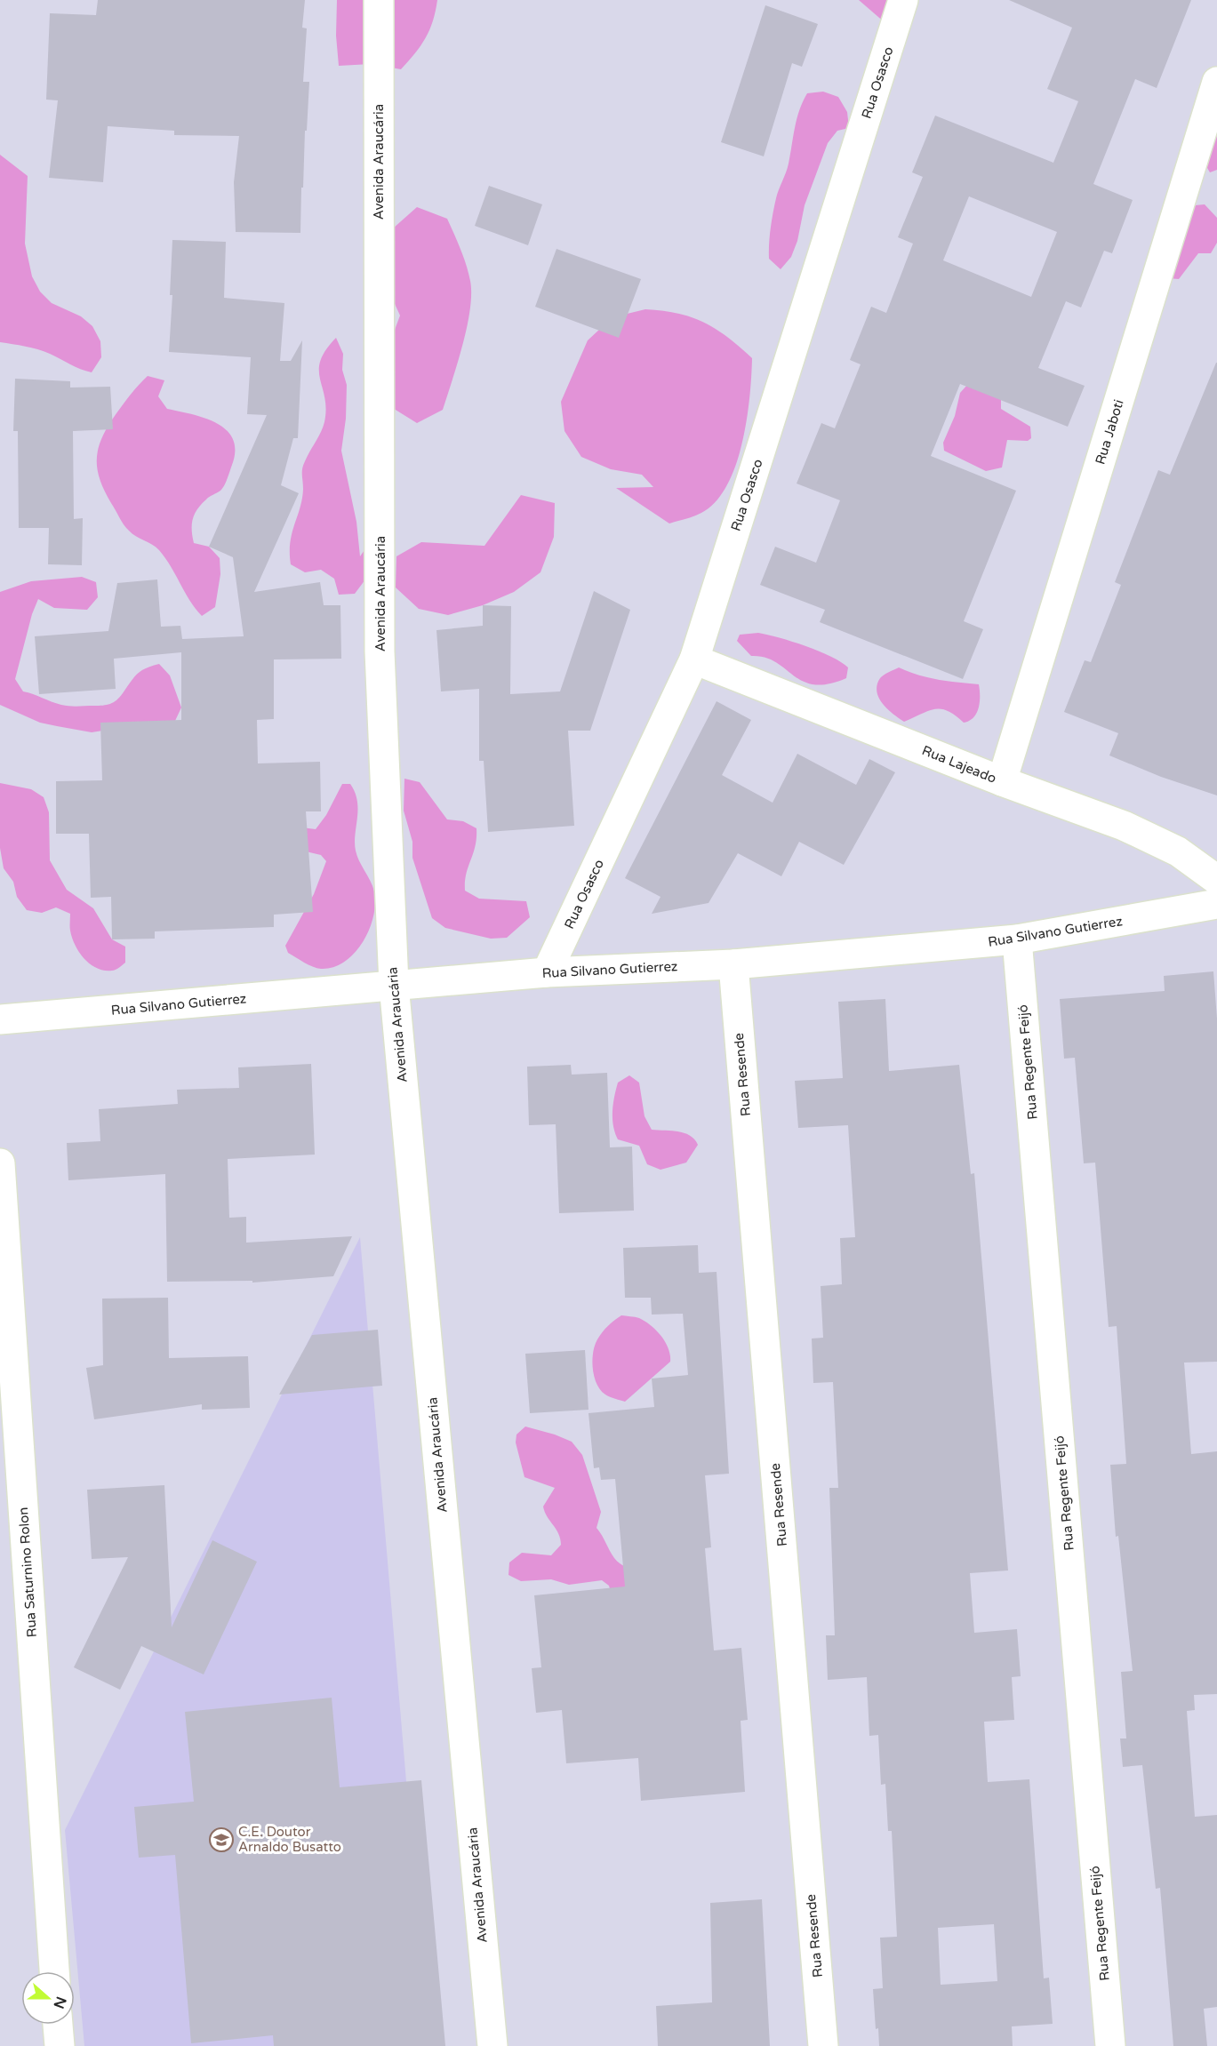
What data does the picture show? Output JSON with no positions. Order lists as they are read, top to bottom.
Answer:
{
  "streets": {
    "street": [
      "Rua Osasco",
      "Avenida Araucária",
      "Rua Jaboti",
      "Rua Lajeado",
      "Rua Silvano Gutierrez",
      "Rua Regente Feijó",
      "Rua Resende",
      "Rua Saturnino Rolon"
    ]
  },
  "crossings": [
    ["Rua Osasco", "Rua Lajeado"],
    ["Rua Osasco", "Rua Silvano Gutierrez"],
    ["Avenida Araucária", "Rua Silvano Gutierrez"],
    ["Rua Jaboti", "Rua Lajeado"],
    ["Rua Silvano Gutierrez", "Rua Regente Feijó"],
    ["Rua Silvano Gutierrez", "Rua Resende"]
  ],
  "places": {
    "school or university": ["C.E. Doutor Arnaldo Busatto"]
  },
  "north": "right"
}
